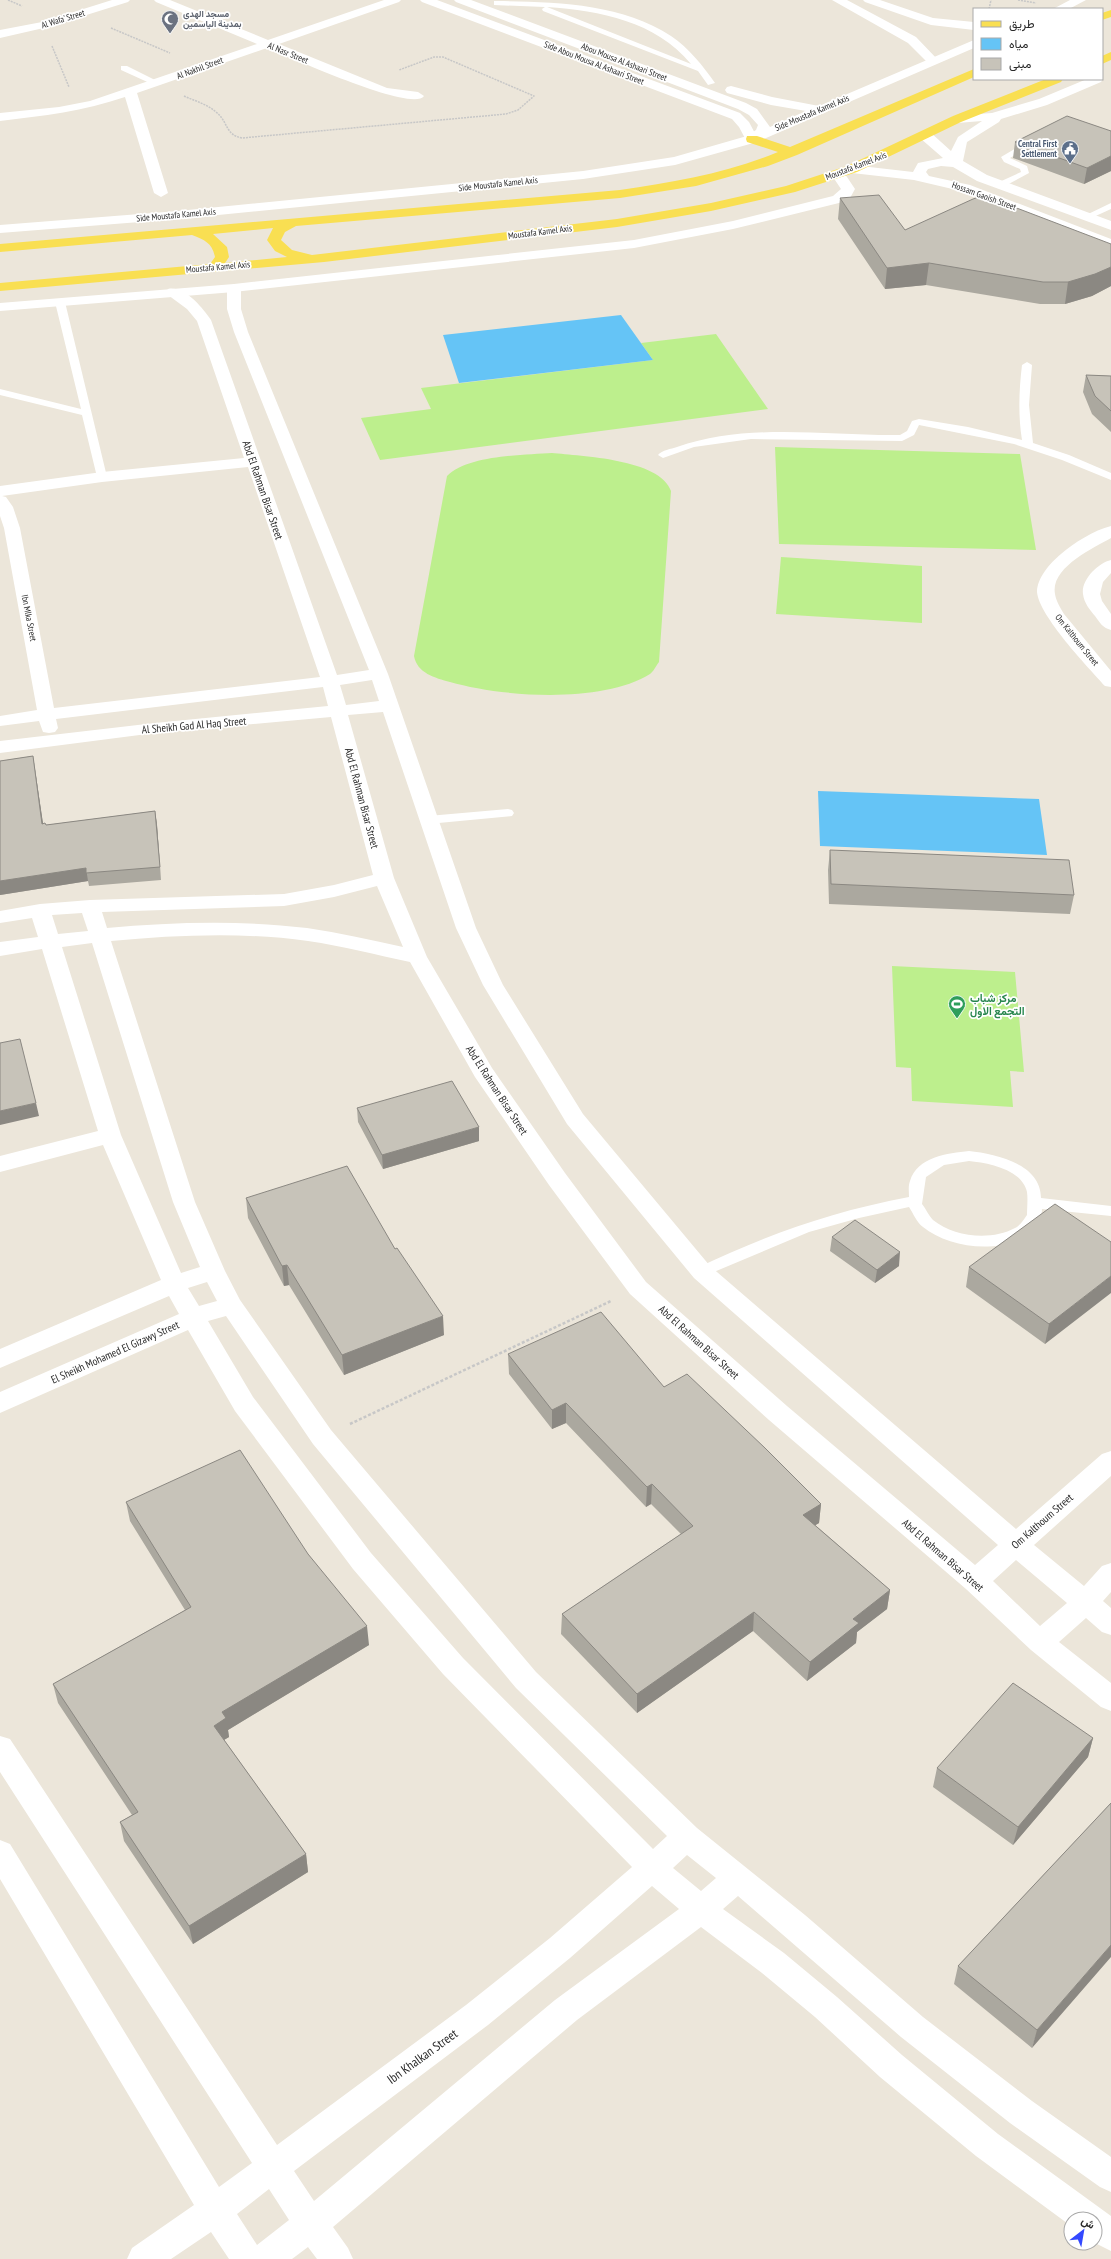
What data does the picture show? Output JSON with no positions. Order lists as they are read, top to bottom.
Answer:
{
  "streets": {
    "main road": ["Moustafa Kamel Axis"],
    "street": [
      "Al Wafa' Street",
      "Al Nasr Street",
      "Abou Mousa Al Ashaari Street",
      "Side Abou Mousa Al Ashaari Street",
      "Al Nakhil Street",
      "Side Moustafa Kamel Axis",
      "Hossam Gaoish Street",
      "Abd El Rahman Bisar Street",
      "Ibn Mlka Street",
      "Om Kalthoum Street",
      "Al Sheikh Gad Al Haq Street",
      "El Sheikh Mohamed El Gizawy Street",
      "Ibn Khalkan Street"
    ]
  },
  "crossings": [
    ["Al Nasr Street", "Al Nakhil Street"],
    ["Abou Mousa Al Ashaari Street", "Side Abou Mousa Al Ashaari Street"],
    ["Abou Mousa Al Ashaari Street", "Side Moustafa Kamel Axis"],
    ["Side Abou Mousa Al Ashaari Street", "Side Moustafa Kamel Axis"],
    ["Moustafa Kamel Axis", "Hossam Gaoish Street"],
    ["Abd El Rahman Bisar Street", "Om Kalthoum Street"],
    ["Abd El Rahman Bisar Street", "Al Sheikh Gad Al Haq Street"],
    ["Ibn Mlka Street", "Al Sheikh Gad Al Haq Street"]
  ],
  "places": {
    "mosque": ["مسجد الهدى بمدينة الياسمين"],
    "public building": ["Central First Settlement"],
    "sports": ["مركز شباب التجمع الاول"]
  },
  "legend": ["طريق", "مياه", "مبنى"],
  "north": "top right"
}
